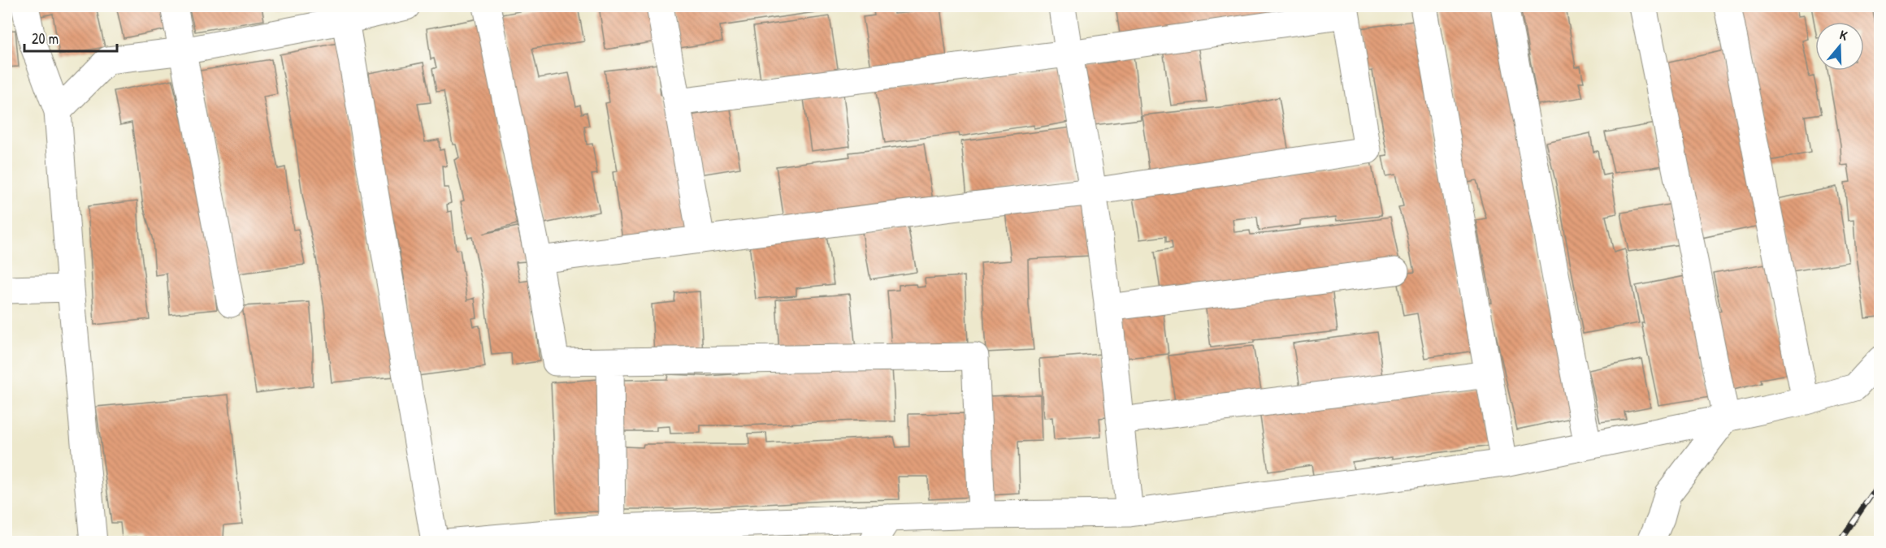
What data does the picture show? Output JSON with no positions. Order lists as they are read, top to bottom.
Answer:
{
  "scale_bar": "20 m",
  "north": "top"
}
